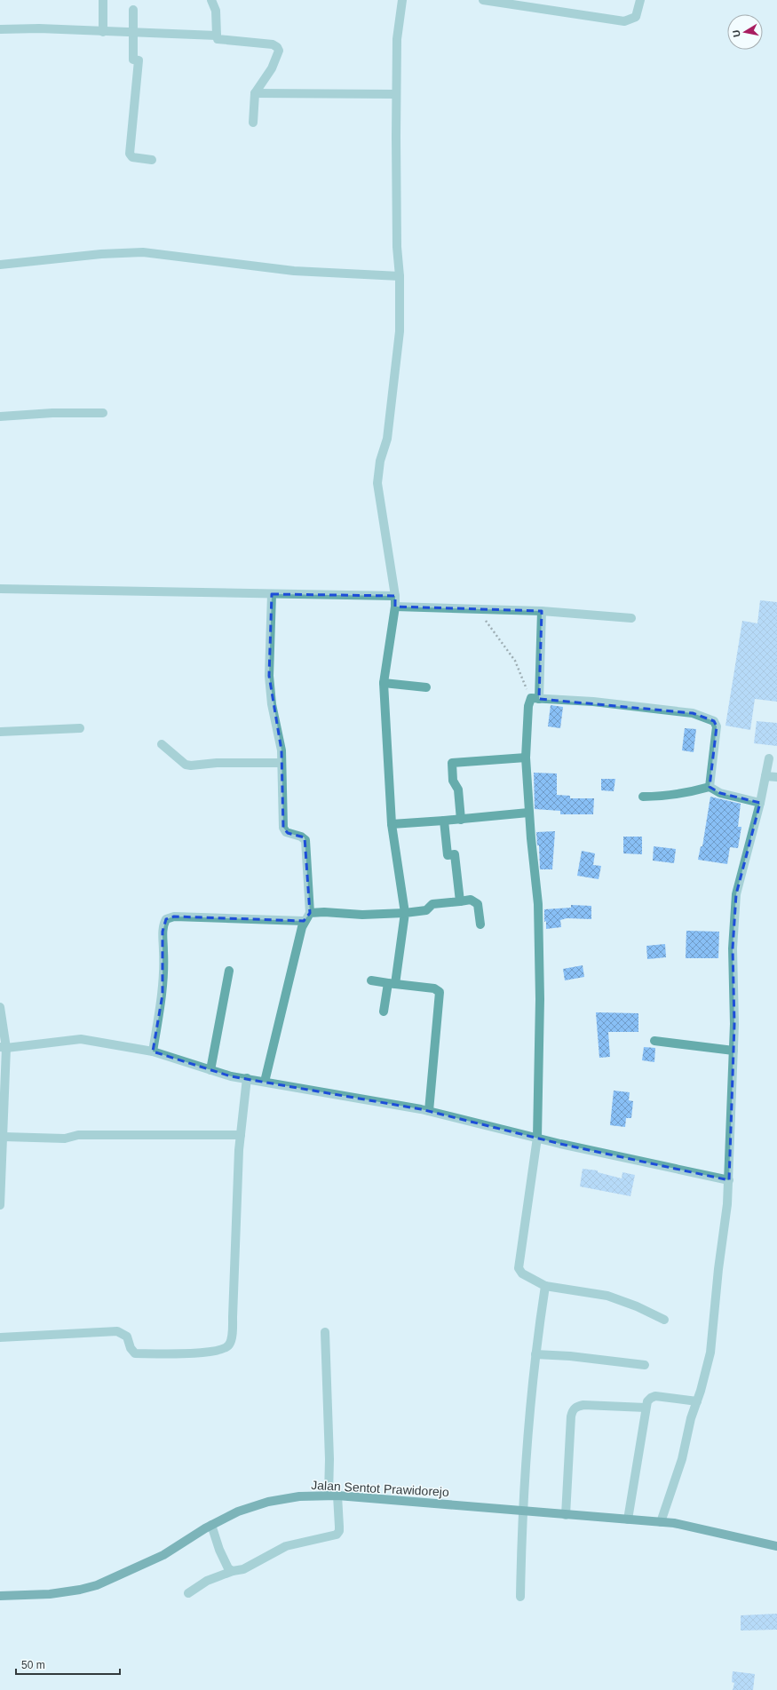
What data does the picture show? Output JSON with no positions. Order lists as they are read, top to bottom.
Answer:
{
  "streets": {
    "main road": ["Jalan Sentot Prawidorejo"]
  },
  "scale_bar": "50 m",
  "north": "left"
}
